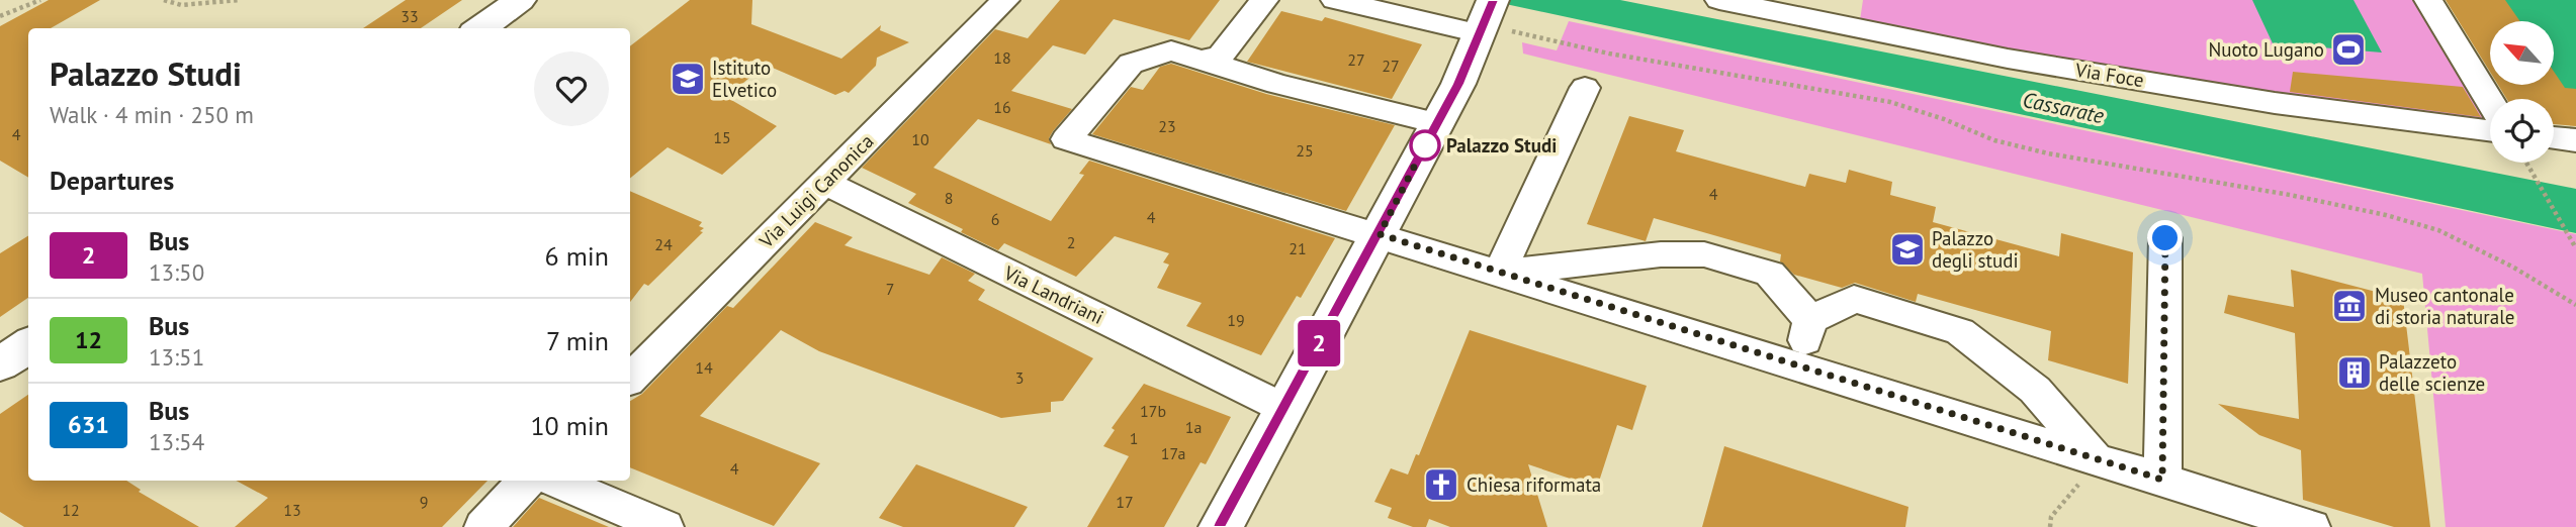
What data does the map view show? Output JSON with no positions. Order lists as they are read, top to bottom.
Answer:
{
  "streets": {
    "street": ["Via Foce", "Via Luigi Canonica", "Via Landriani"]
  },
  "crossings": [
    ["Via Luigi Canonica", "Via Landriani"]
  ],
  "water": ["Cassarate"],
  "places": {
    "sports": ["Nuoto Lugano"],
    "school or university": ["Istituto Elvetico", "Palazzo degli studi"],
    "other": ["Palazzo Studi"],
    "museum": ["Museo cantonale di storia naturale"],
    "building": ["Palazzeto delle scienze"],
    "church": ["Chiesa riformata"]
  },
  "lines": ["bus line 2"],
  "house_numbers": [
    "33",
    "18",
    "27",
    "27",
    "16",
    "23",
    "4",
    "15",
    "10",
    "25",
    "4",
    "8",
    "4",
    "6",
    "2",
    "24",
    "21",
    "7",
    "19",
    "14",
    "3",
    "17b",
    "1a",
    "1",
    "17a",
    "4",
    "9",
    "17",
    "12",
    "13"
  ],
  "north": "top left",
  "page": {
    "on_map": "2",
    "heading": [
      ["Palazzo Studi", "Walk · 4 min · 250 m"],
      "Departures"
    ],
    "list": [
      {
        "mark": "2",
        "name": "Bus",
        "note": "13:50",
        "value": "6 min"
      },
      {
        "mark": "12",
        "name": "Bus",
        "note": "13:51",
        "value": "7 min"
      },
      {
        "mark": "631",
        "name": "Bus",
        "note": "13:54",
        "value": "10 min"
      }
    ]
  }
}
